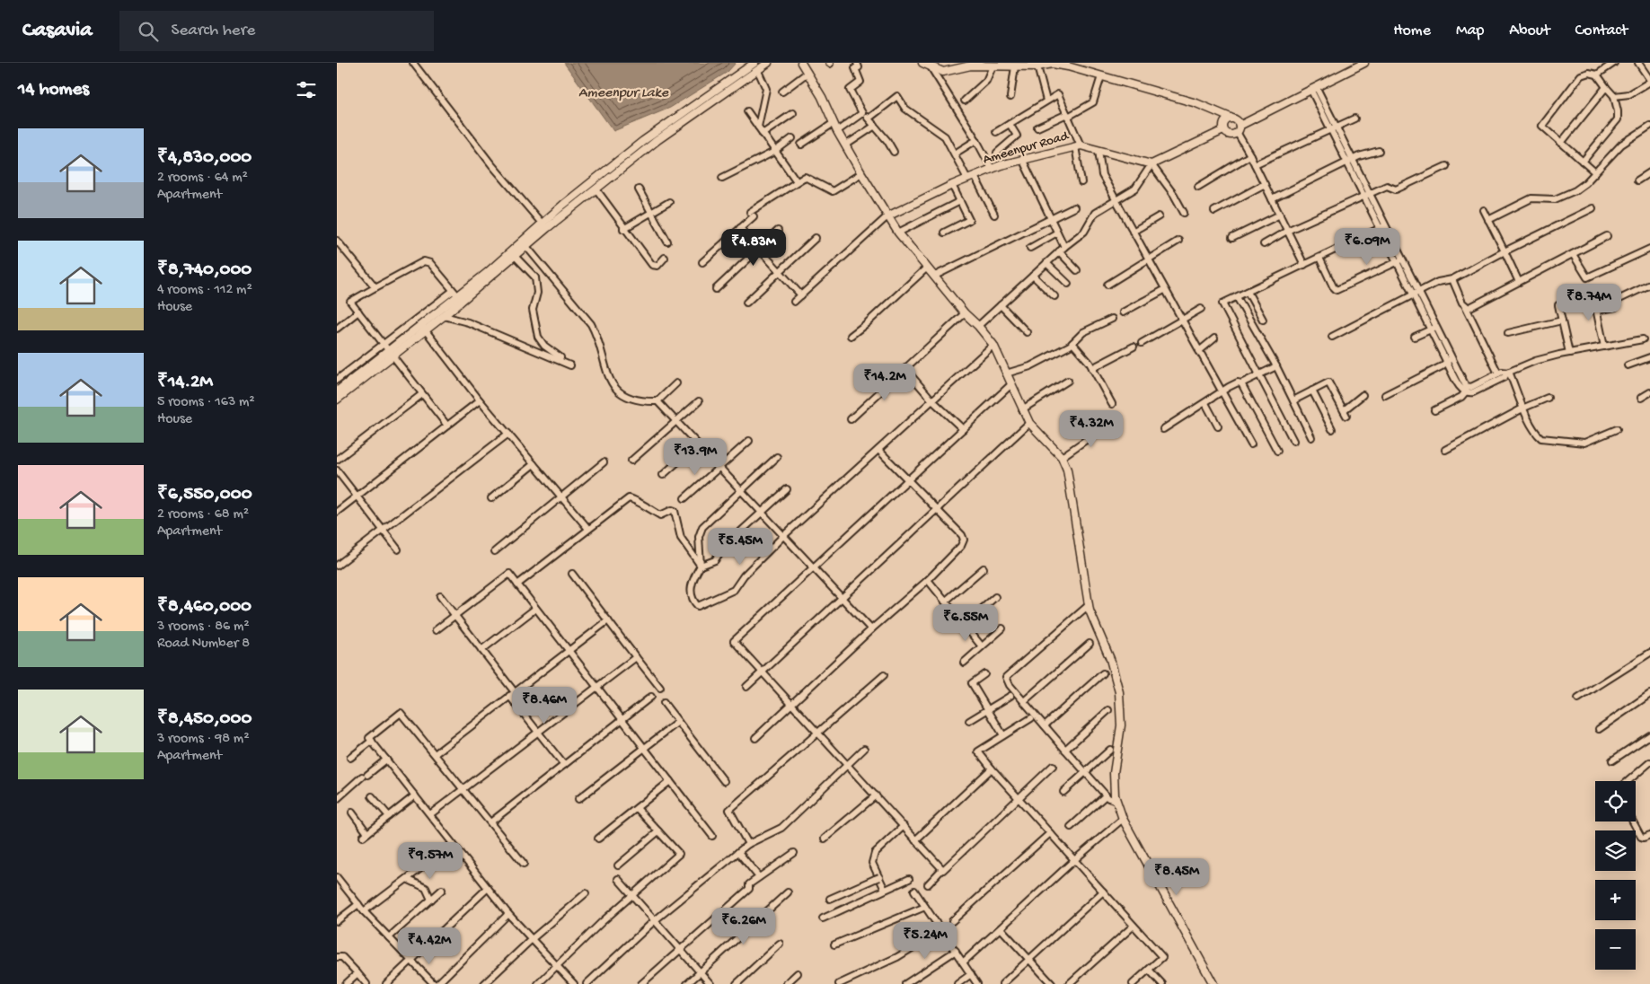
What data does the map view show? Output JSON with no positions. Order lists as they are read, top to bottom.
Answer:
{
  "streets": {
    "street": ["Ameenpur Road"]
  },
  "water": ["Ameenpur Lake"],
  "page": {
    "header": "Casavia",
    "search": "Search here",
    "nav": [
      "Home",
      "Map",
      "About",
      "Contact"
    ],
    "heading": "14 homes",
    "list": [
      {
        "name": "₹4,830,000",
        "note": "2 rooms · 64 m² · Apartment"
      },
      {
        "name": "₹8,740,000",
        "note": "4 rooms · 112 m² · House"
      },
      {
        "name": "₹14.2M",
        "note": "5 rooms · 163 m² · House"
      },
      {
        "name": "₹6,550,000",
        "note": "2 rooms · 68 m² · Apartment"
      },
      {
        "name": "₹8,460,000",
        "note": "3 rooms · 86 m² · Road Number 8"
      },
      {
        "name": "₹8,450,000",
        "note": "3 rooms · 98 m² · Apartment"
      }
    ],
    "price": [
      "₹6.09M",
      "₹4.83M",
      "₹8.74M",
      "₹14.2M",
      "₹4.32M",
      "₹13.9M",
      "₹5.45M",
      "₹6.55M",
      "₹8.46M",
      "₹9.57M",
      "₹8.45M",
      "₹6.26M",
      "₹5.24M",
      "₹4.42M"
    ],
    "map_buttons": ["+", "−"]
  }
}
